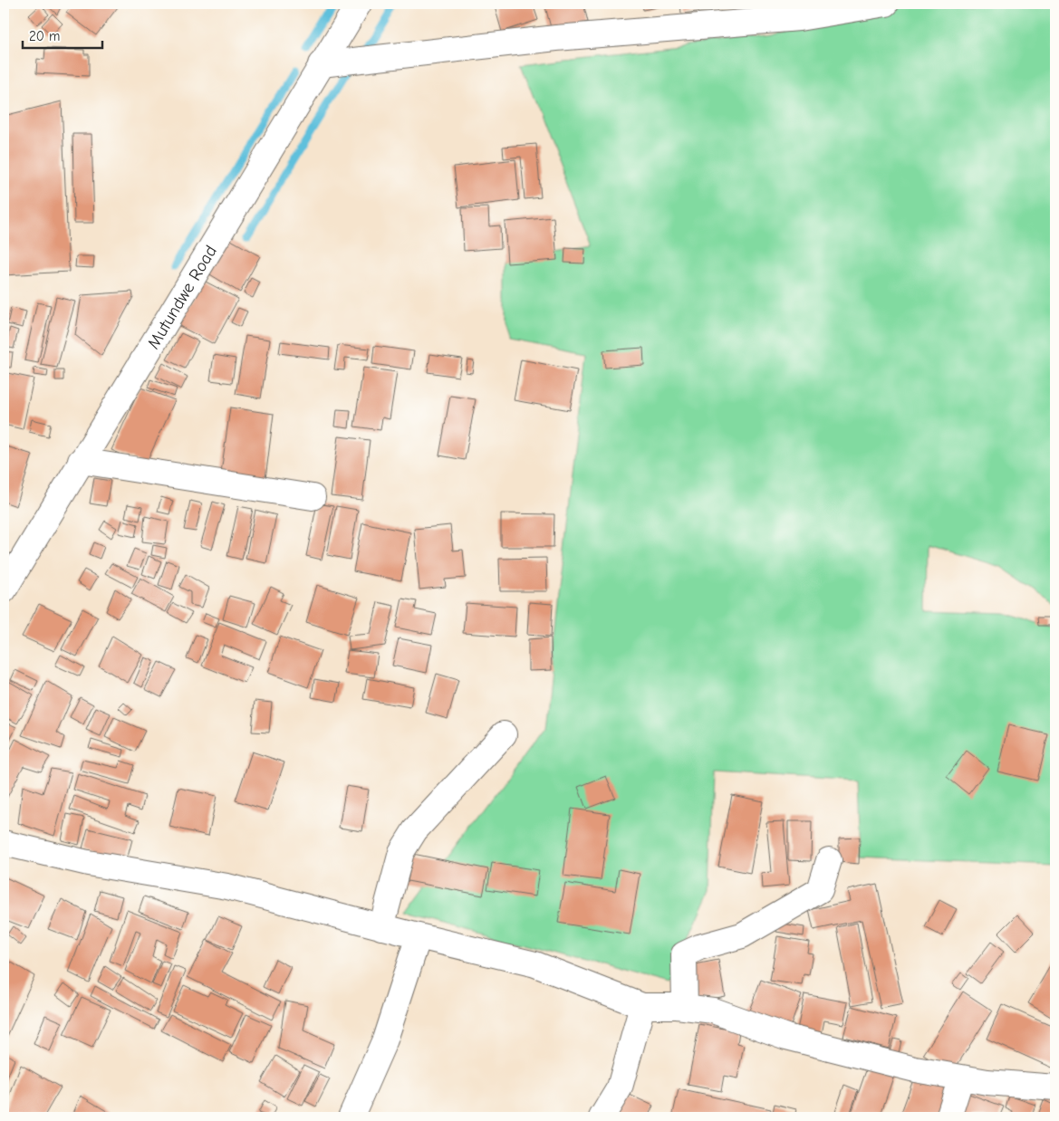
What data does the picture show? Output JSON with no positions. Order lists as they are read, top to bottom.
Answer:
{
  "streets": {
    "street": ["Mutundwe Road"]
  },
  "scale_bar": "20 m"
}
